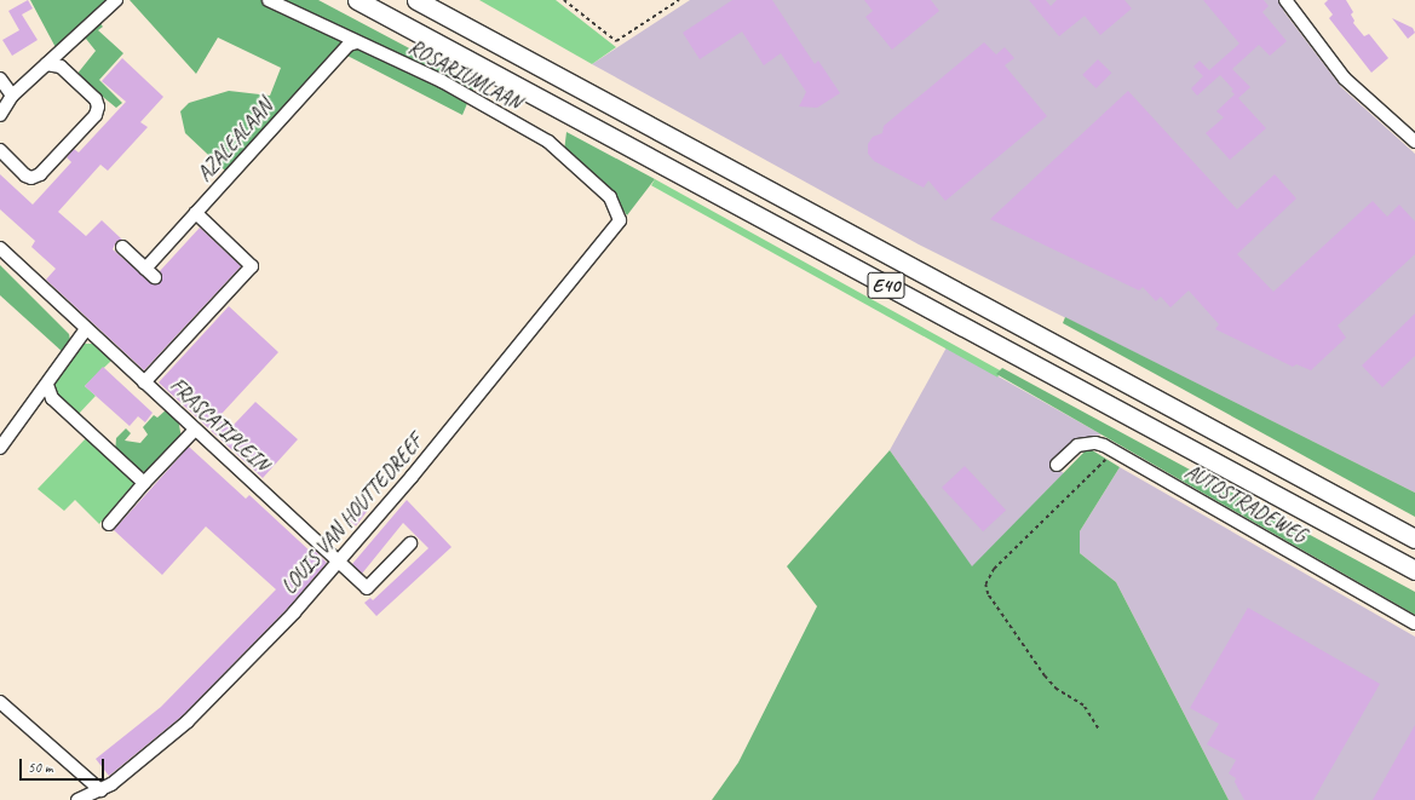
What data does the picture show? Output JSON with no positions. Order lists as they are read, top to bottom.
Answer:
{
  "streets": {
    "highway": ["E40"],
    "street": [
      "ROSARIUMLAAN",
      "AZALEALAAN",
      "FRASCATIPLEIN",
      "AUTOSTRADEWEG",
      "LOUIS VAN HOUTTEDREEF"
    ]
  },
  "crossings": [
    ["ROSARIUMLAAN", "AZALEALAAN"],
    ["ROSARIUMLAAN", "LOUIS VAN HOUTTEDREEF"],
    ["FRASCATIPLEIN", "LOUIS VAN HOUTTEDREEF"]
  ],
  "scale_bar": "50 m"
}
